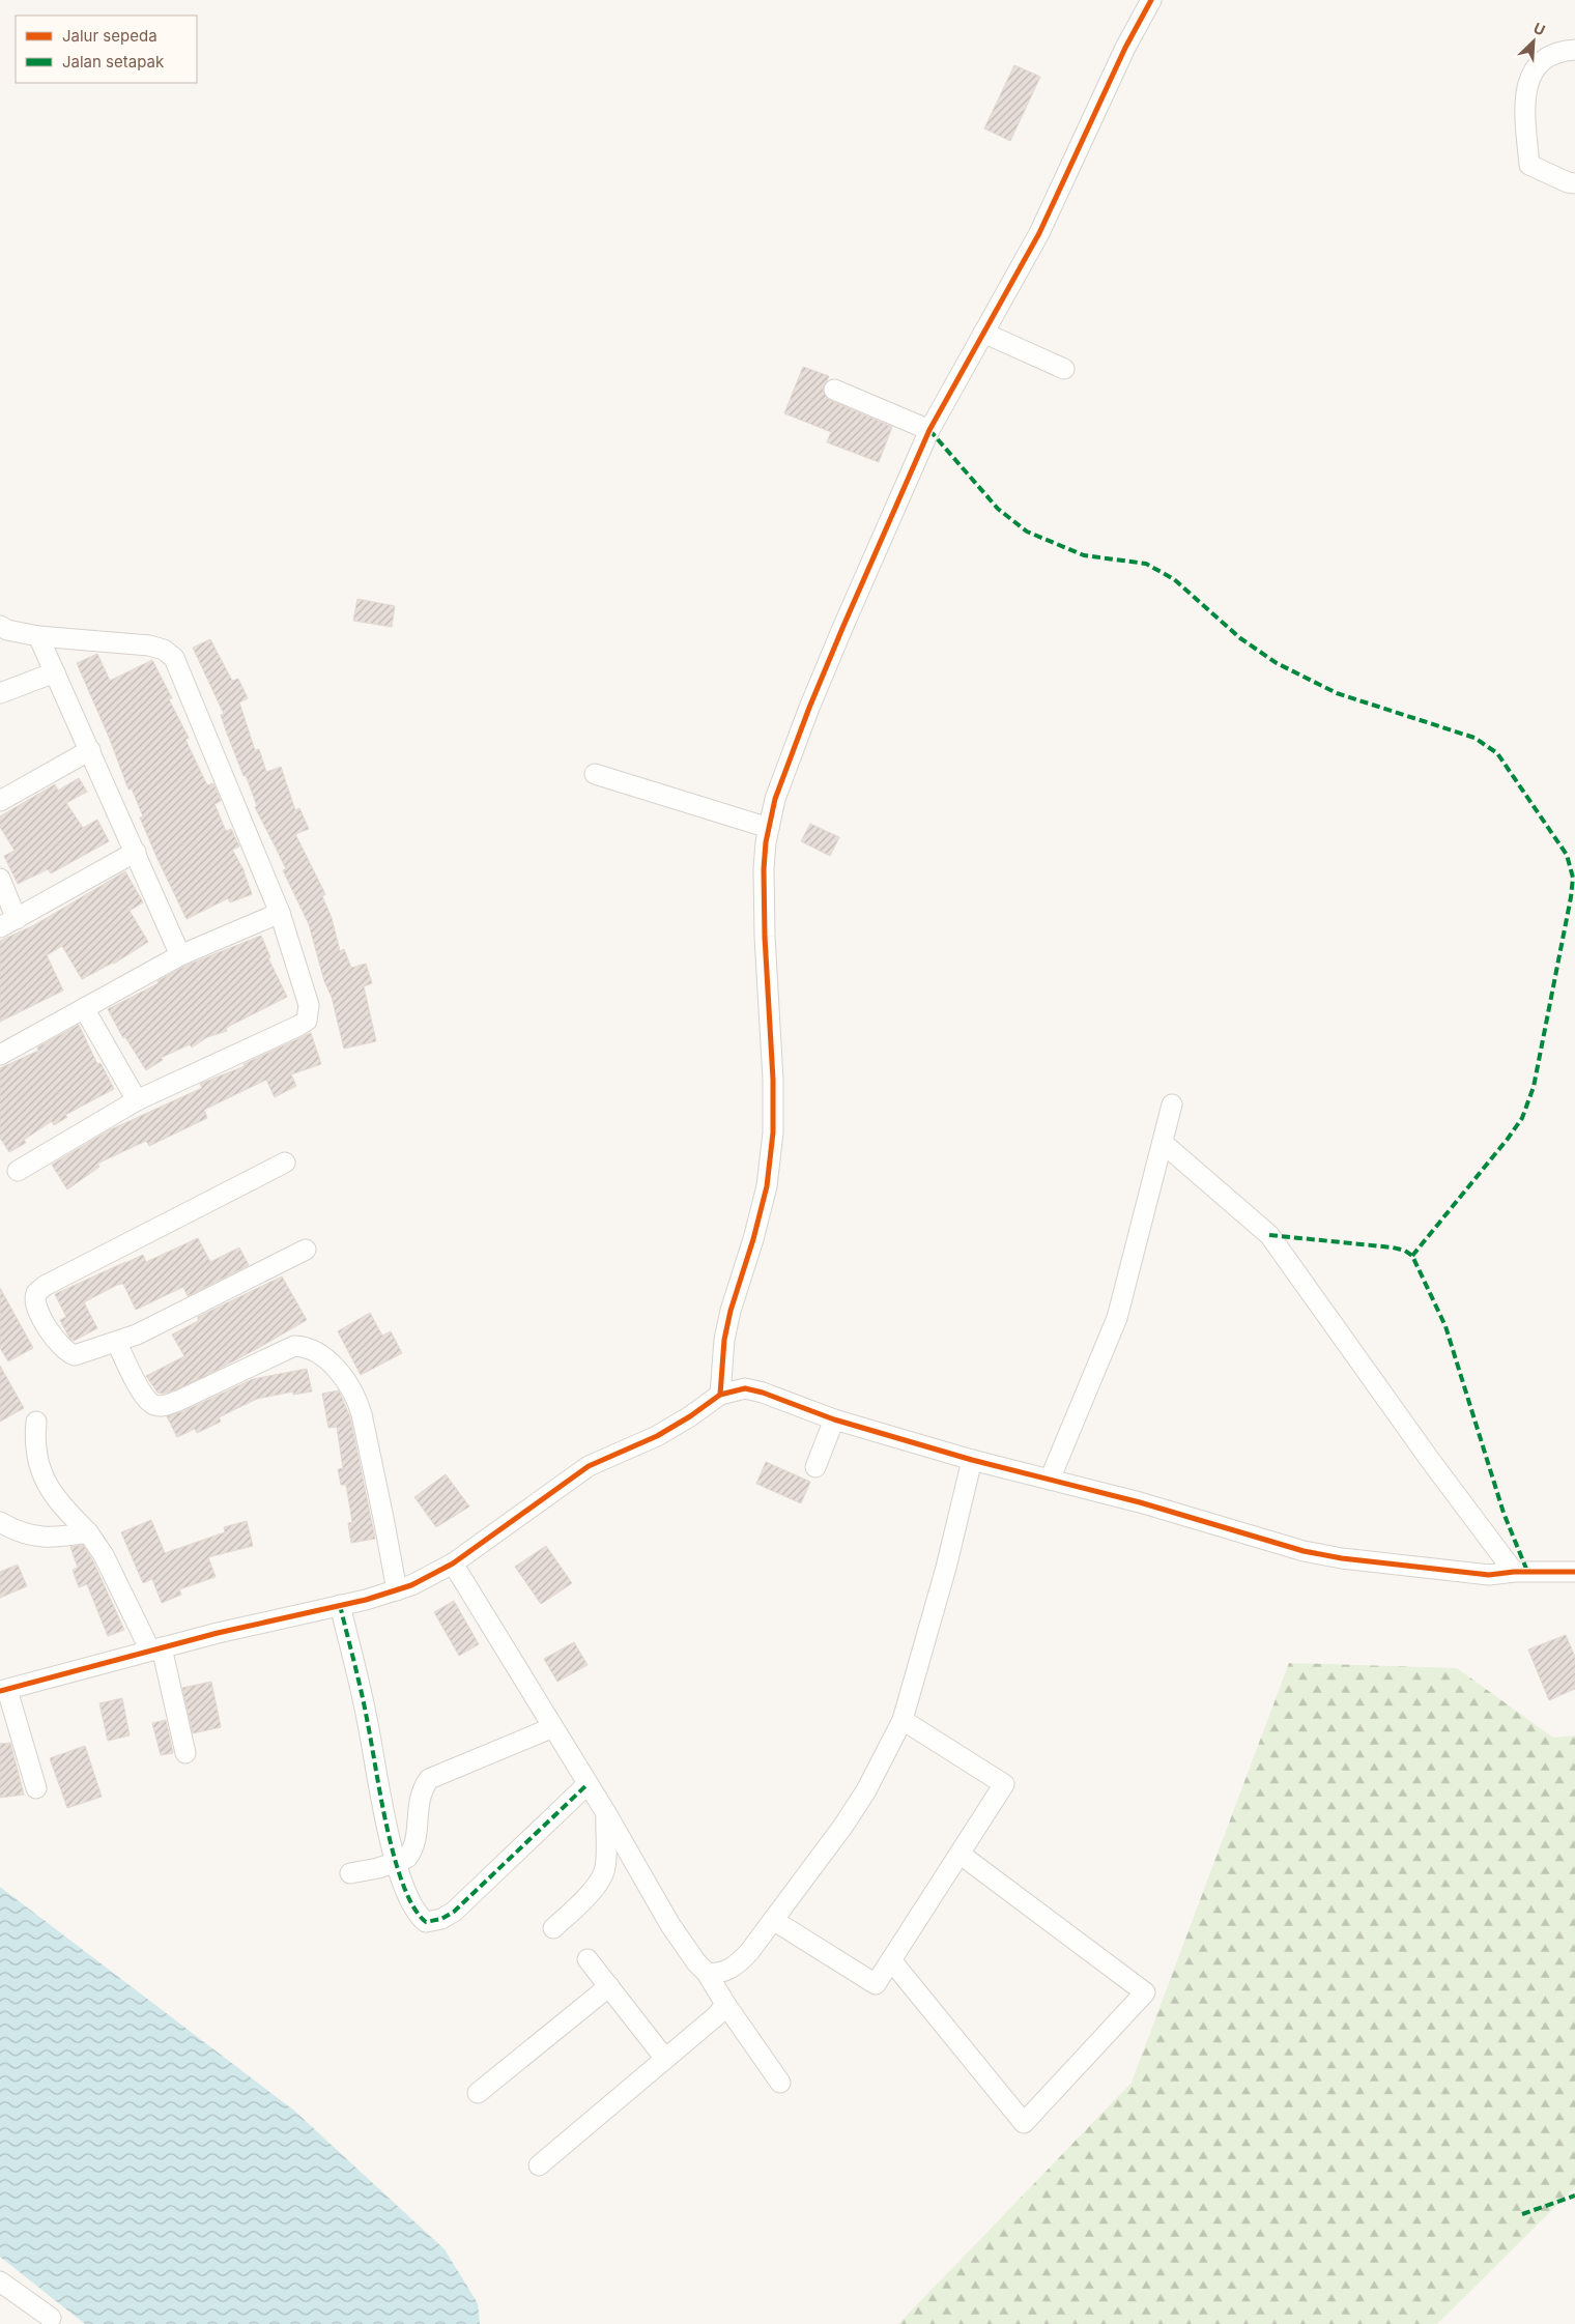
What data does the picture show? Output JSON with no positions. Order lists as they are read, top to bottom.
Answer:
{
  "legend": ["Jalur sepeda", "Jalan setapak"],
  "north": "top right"
}
